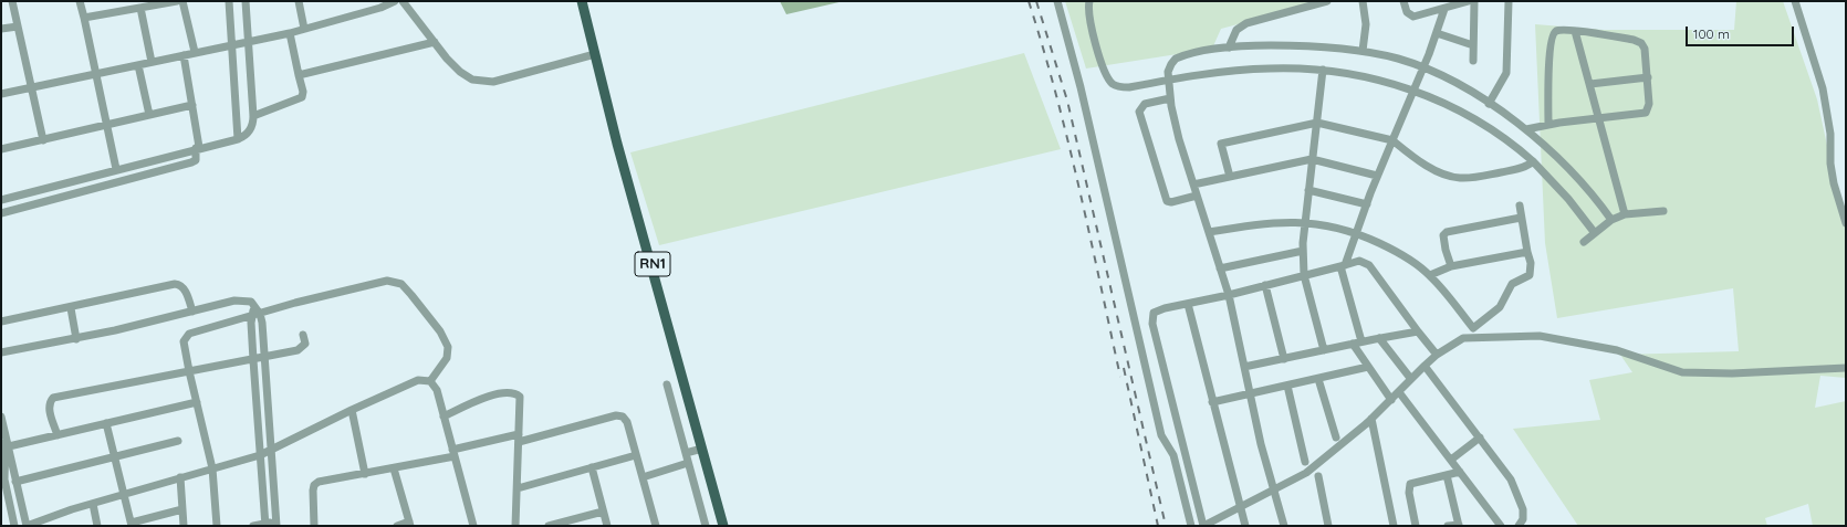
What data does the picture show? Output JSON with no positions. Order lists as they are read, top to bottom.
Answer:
{
  "streets": {
    "main road": ["RN1"]
  },
  "scale_bar": "100 m"
}
